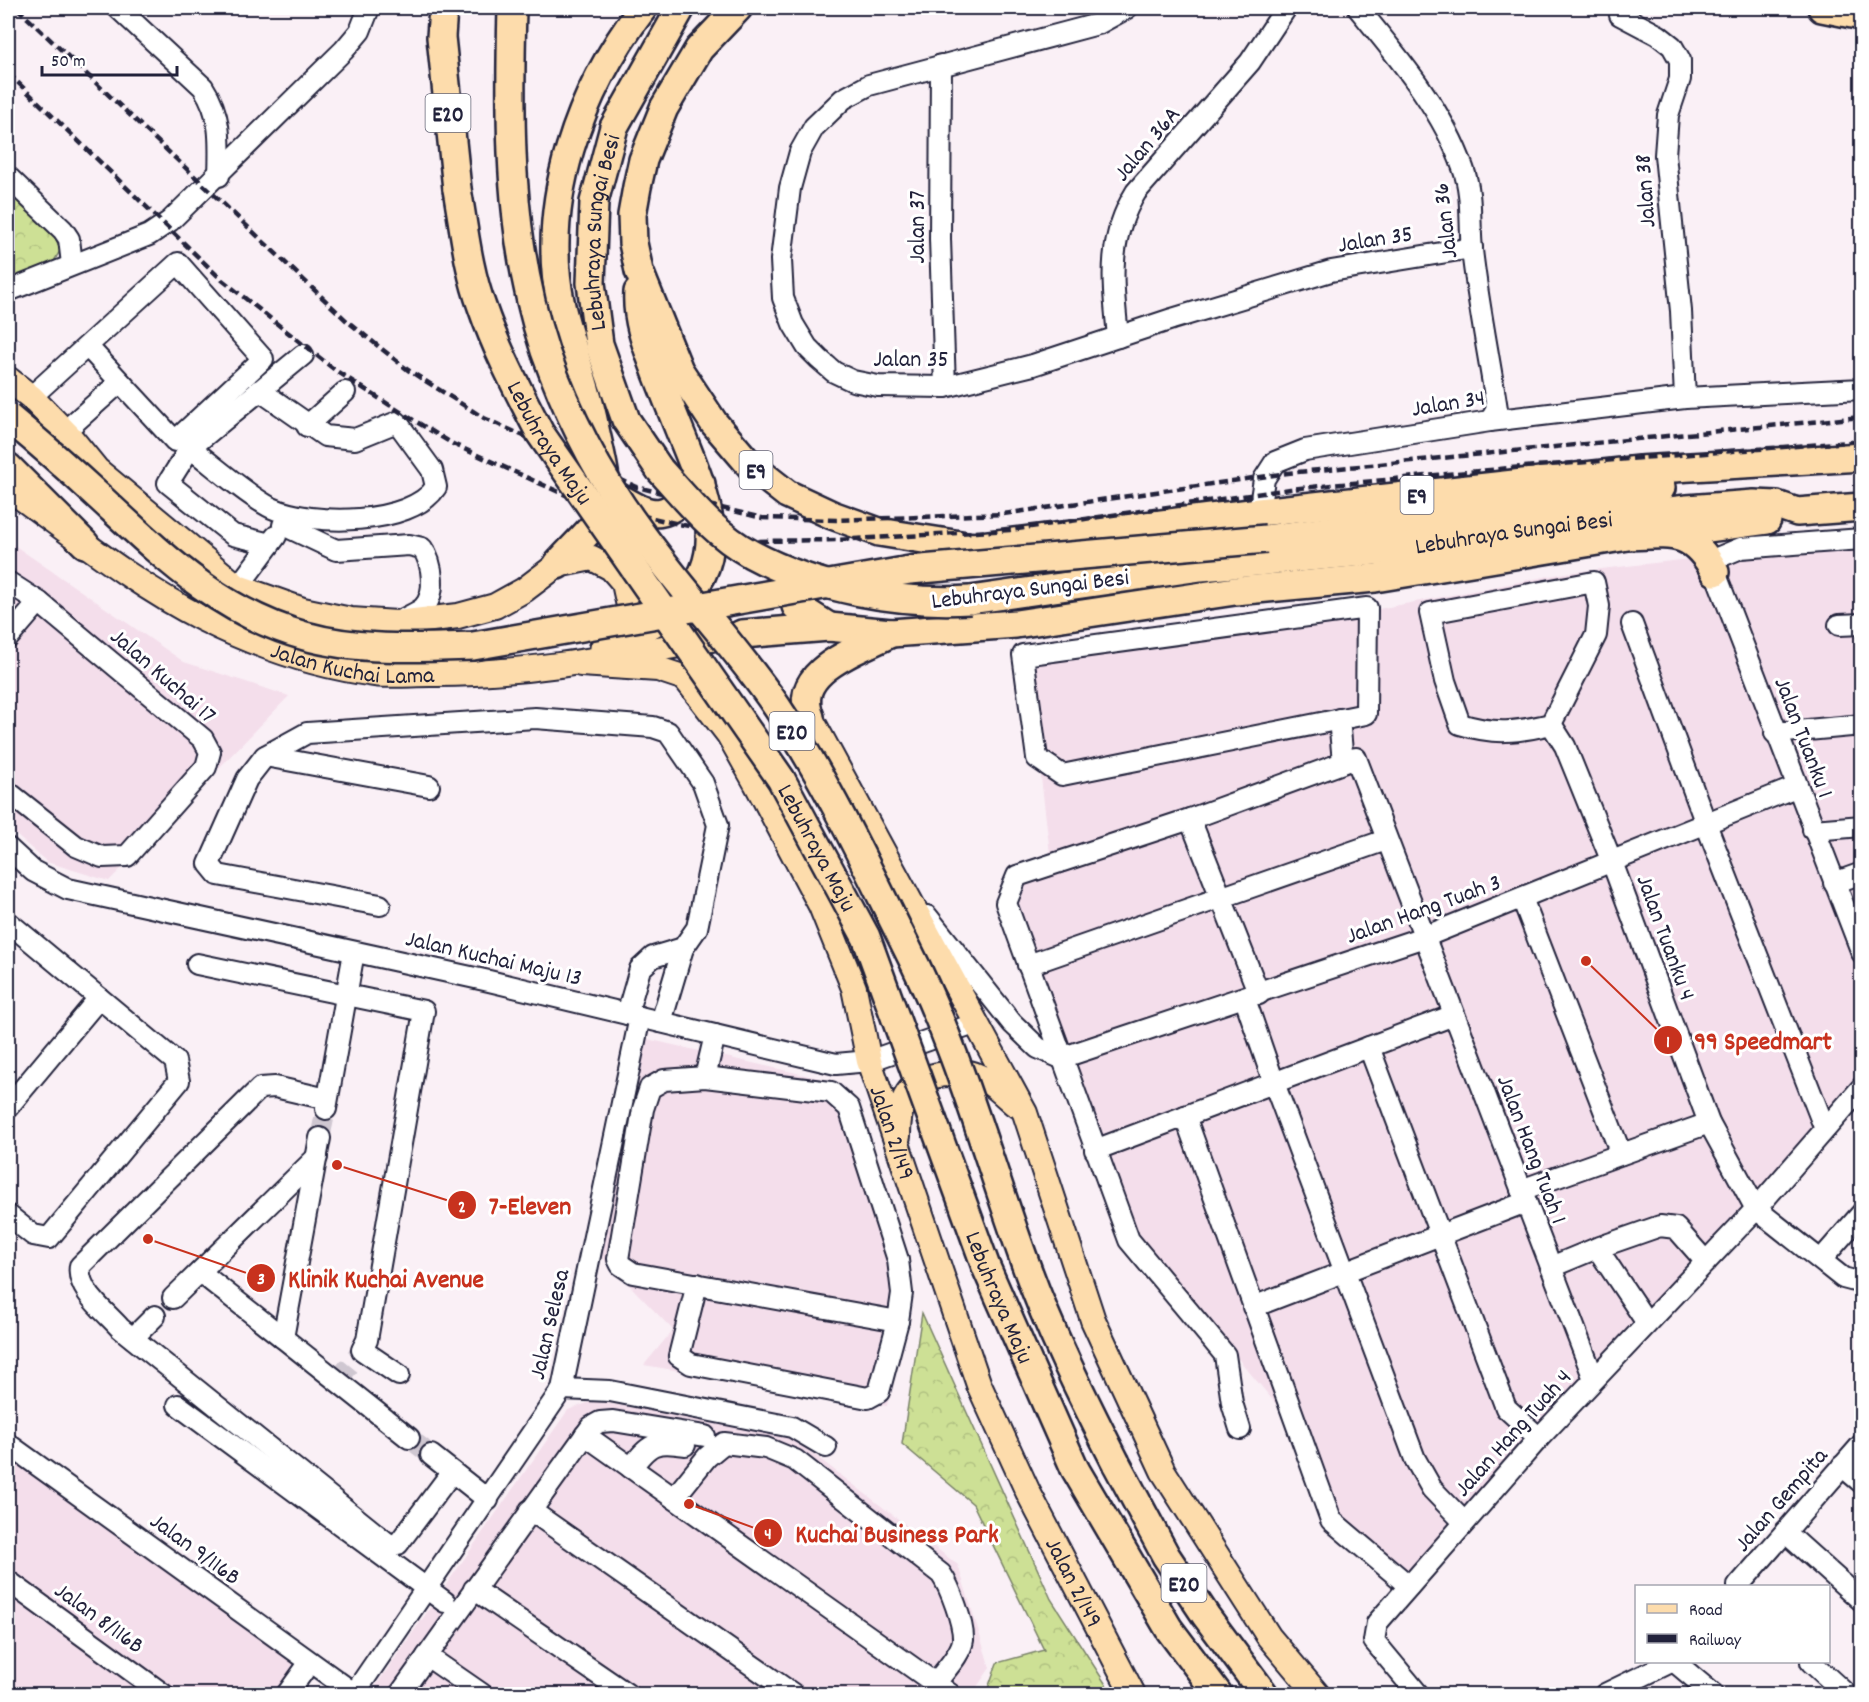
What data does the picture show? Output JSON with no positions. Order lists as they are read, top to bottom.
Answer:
{
  "streets": {
    "highway": [
      "E20",
      "Lebuhraya Sungai Besi",
      "Lebuhraya Maju",
      "E9"
    ],
    "main road": ["Jalan Kuchai Lama", "Jalan 2/149"],
    "street": [
      "Jalan 36A",
      "Jalan 38",
      "Jalan 36",
      "Jalan 37",
      "Jalan 35",
      "Jalan 34",
      "Jalan Kuchai 17",
      "Jalan Tuanku 1",
      "Jalan Hang Tuah 3",
      "Jalan Tuanku 4",
      "Jalan Kuchai Maju 13",
      "Jalan Hang Tuah 1",
      "Jalan Selesa",
      "Jalan Hang Tuah 4",
      "Jalan Gempita",
      "Jalan 9/116B",
      "Jalan 8/116B"
    ]
  },
  "crossings": [
    ["Jalan 36A", "Jalan 35"],
    ["Jalan 38", "Jalan 34"],
    ["Jalan 36", "Jalan 35"],
    ["Jalan 36", "Jalan 34"],
    ["Jalan 37", "Jalan 35"],
    ["Lebuhraya Sungai Besi", "Jalan 34"],
    ["Jalan Kuchai Lama", "Jalan 2/149"],
    ["Jalan Tuanku 1", "Jalan Hang Tuah 3"],
    ["Jalan Hang Tuah 3", "Jalan Tuanku 4"],
    ["Jalan Hang Tuah 3", "Jalan Hang Tuah 1"],
    ["Jalan Hang Tuah 3", "Jalan Hang Tuah 4"],
    ["Jalan Tuanku 4", "Jalan Hang Tuah 4"],
    ["Jalan Kuchai Maju 13", "Jalan 2/149"],
    ["Jalan Kuchai Maju 13", "Jalan Selesa"],
    ["Jalan Hang Tuah 1", "Jalan Hang Tuah 4"],
    ["Jalan Selesa", "Jalan 9/116B"]
  ],
  "places": [
    "99 Speedmart",
    "7-Eleven",
    "Klinik Kuchai Avenue",
    "Kuchai Business Park"
  ],
  "legend": ["Road", "Railway"],
  "scale_bar": "50 m"
}
